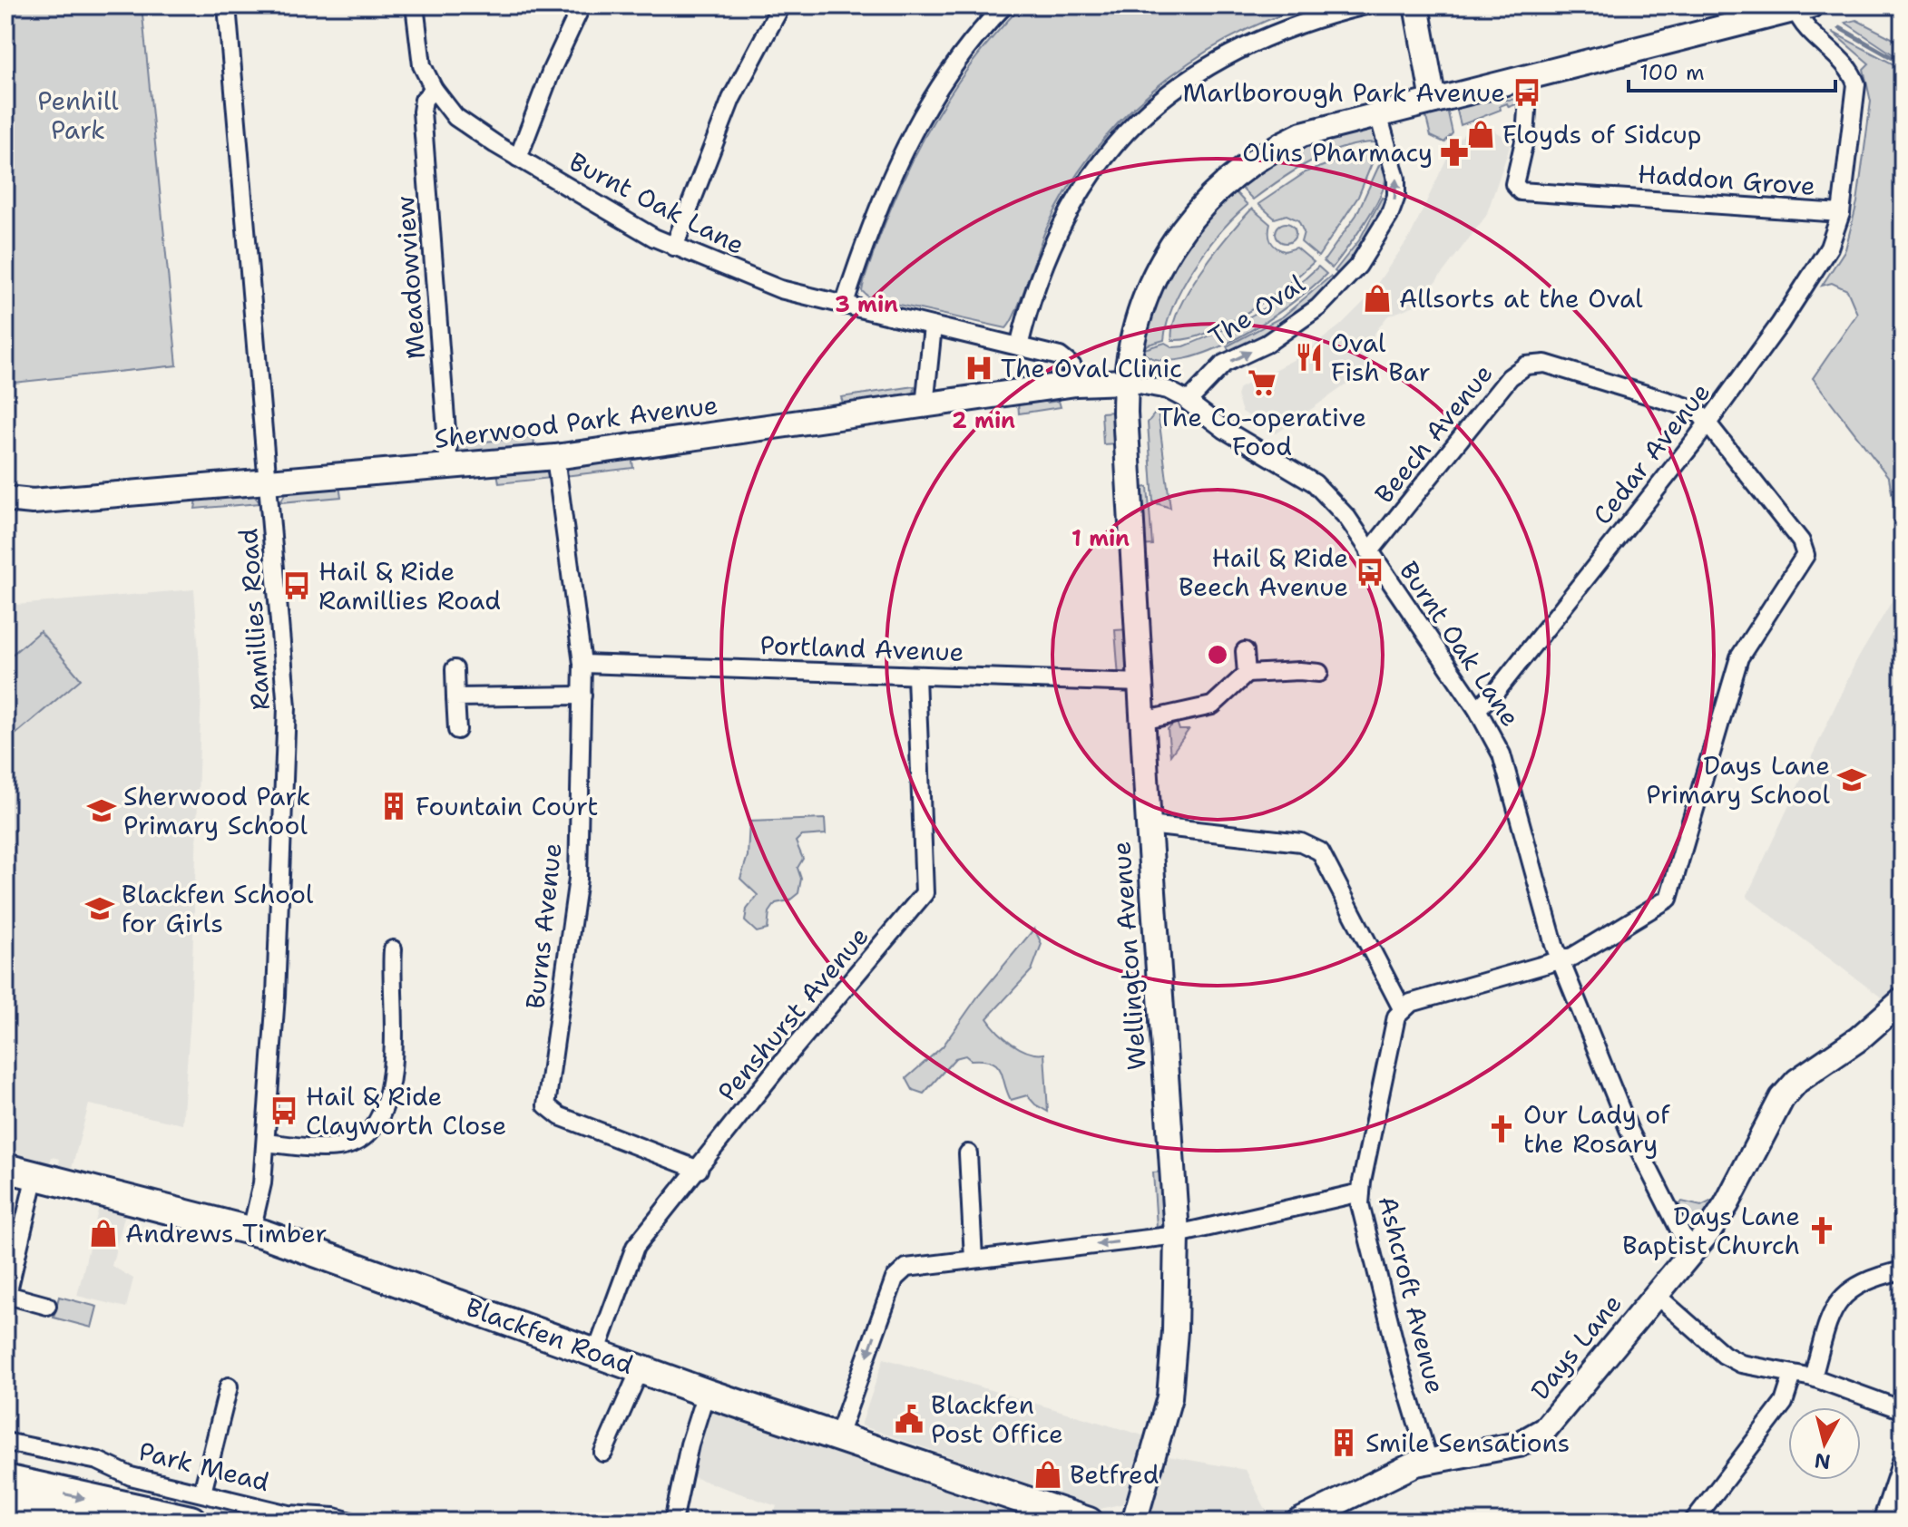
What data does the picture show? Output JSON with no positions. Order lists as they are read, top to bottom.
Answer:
{
  "streets": {
    "main road": ["Blackfen Road"],
    "street": [
      "Haddon Grove",
      "Burnt Oak Lane",
      "Meadowview",
      "The Oval",
      "Sherwood Park Avenue",
      "Beech Avenue",
      "Cedar Avenue",
      "Ramillies Road",
      "Portland Avenue",
      "Burns Avenue",
      "Wellington Avenue",
      "Penshurst Avenue",
      "Ashcroft Avenue",
      "Days Lane",
      "Park Mead"
    ]
  },
  "crossings": [
    ["Haddon Grove", "Cedar Avenue"],
    ["Burnt Oak Lane", "Meadowview"],
    ["Burnt Oak Lane", "The Oval"],
    ["Burnt Oak Lane", "Sherwood Park Avenue"],
    ["Burnt Oak Lane", "Beech Avenue"],
    ["Burnt Oak Lane", "Cedar Avenue"],
    ["Burnt Oak Lane", "Wellington Avenue"],
    ["Burnt Oak Lane", "Days Lane"],
    ["Meadowview", "Sherwood Park Avenue"],
    ["Sherwood Park Avenue", "Ramillies Road"],
    ["Sherwood Park Avenue", "Burns Avenue"],
    ["Sherwood Park Avenue", "Wellington Avenue"],
    ["Beech Avenue", "Cedar Avenue"],
    ["Ramillies Road", "Blackfen Road"],
    ["Portland Avenue", "Burns Avenue"],
    ["Portland Avenue", "Wellington Avenue"],
    ["Portland Avenue", "Penshurst Avenue"],
    ["Burns Avenue", "Penshurst Avenue"],
    ["Penshurst Avenue", "Blackfen Road"],
    ["Ashcroft Avenue", "Days Lane"]
  ],
  "parks": ["Penhill Park"],
  "places": {
    "bus stop": [
      "Marlborough Park Avenue",
      "Hail & Ride Beech Avenue",
      "Hail & Ride Ramillies Road",
      "Hail & Ride Clayworth Close"
    ],
    "shop": [
      "Floyds of Sidcup",
      "Allsorts at the Oval",
      "Andrews Timber",
      "Betfred"
    ],
    "pharmacy": ["Olins Pharmacy"],
    "restaurant": ["Oval Fish Bar"],
    "hospital": ["The Oval Clinic"],
    "supermarket": ["The Co-operative Food"],
    "school or university": ["Days Lane Primary School", "Sherwood Park Primary School", "Blackfen School for Girls"],
    "building": ["Fountain Court", "Smile Sensations"],
    "church": ["Our Lady of the Rosary", "Days Lane Baptist Church"],
    "public building": ["Blackfen Post Office"]
  },
  "scale_bar": "100 m",
  "north": "bottom",
  "rings": ["3 min", "2 min", "1 min"]
}
